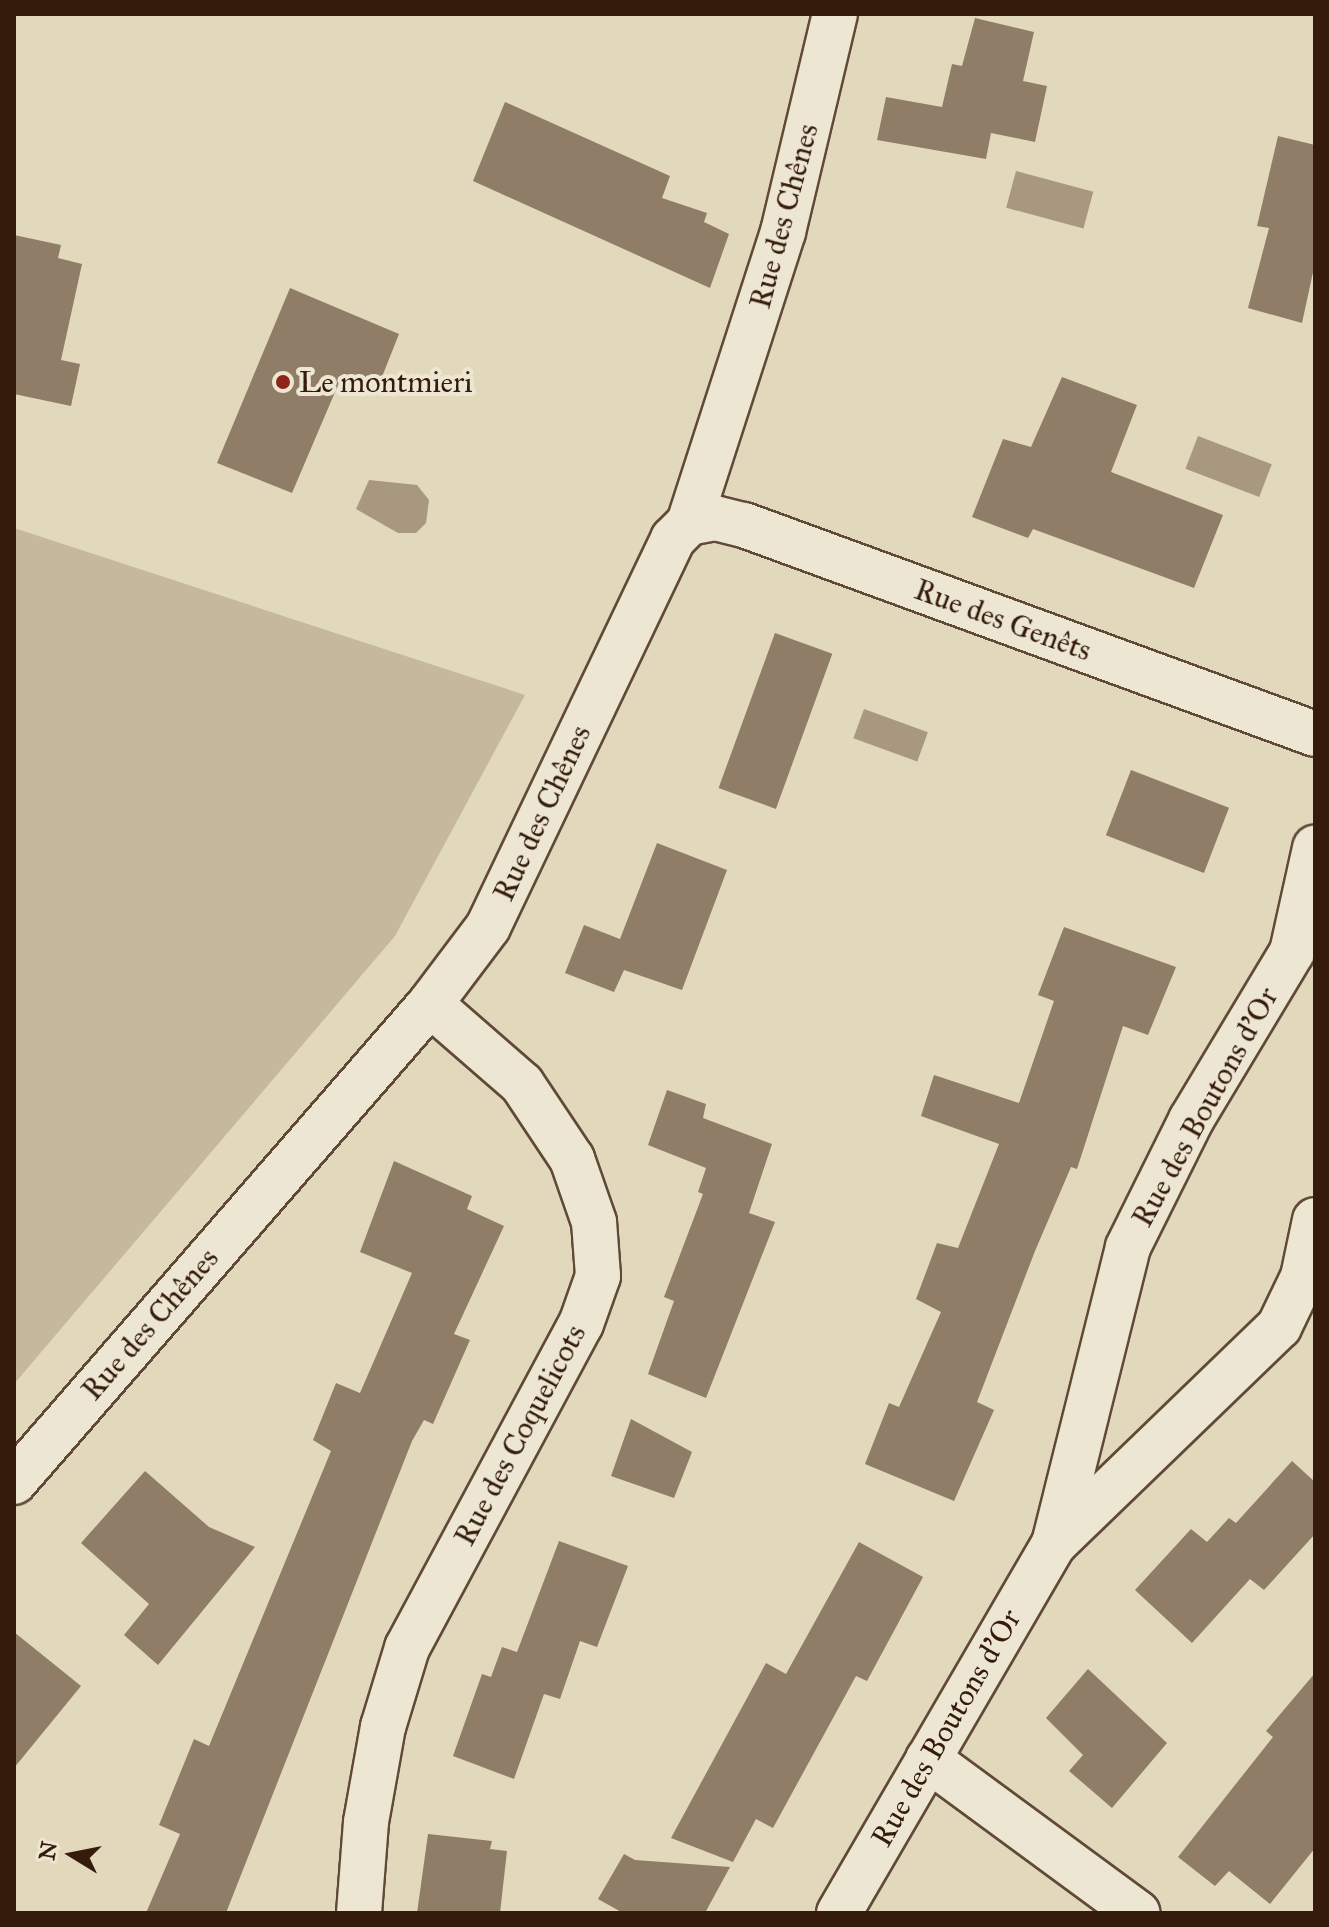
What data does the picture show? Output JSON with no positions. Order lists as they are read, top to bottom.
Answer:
{
  "streets": {
    "street": [
      "Rue des Chênes",
      "Rue des Genêts",
      "Rue des Boutons d'Or",
      "Rue des Coquelicots"
    ]
  },
  "crossings": [
    ["Rue des Chênes", "Rue des Genêts"],
    ["Rue des Chênes", "Rue des Coquelicots"]
  ],
  "places": ["Le montmieri"],
  "north": "left"
}
